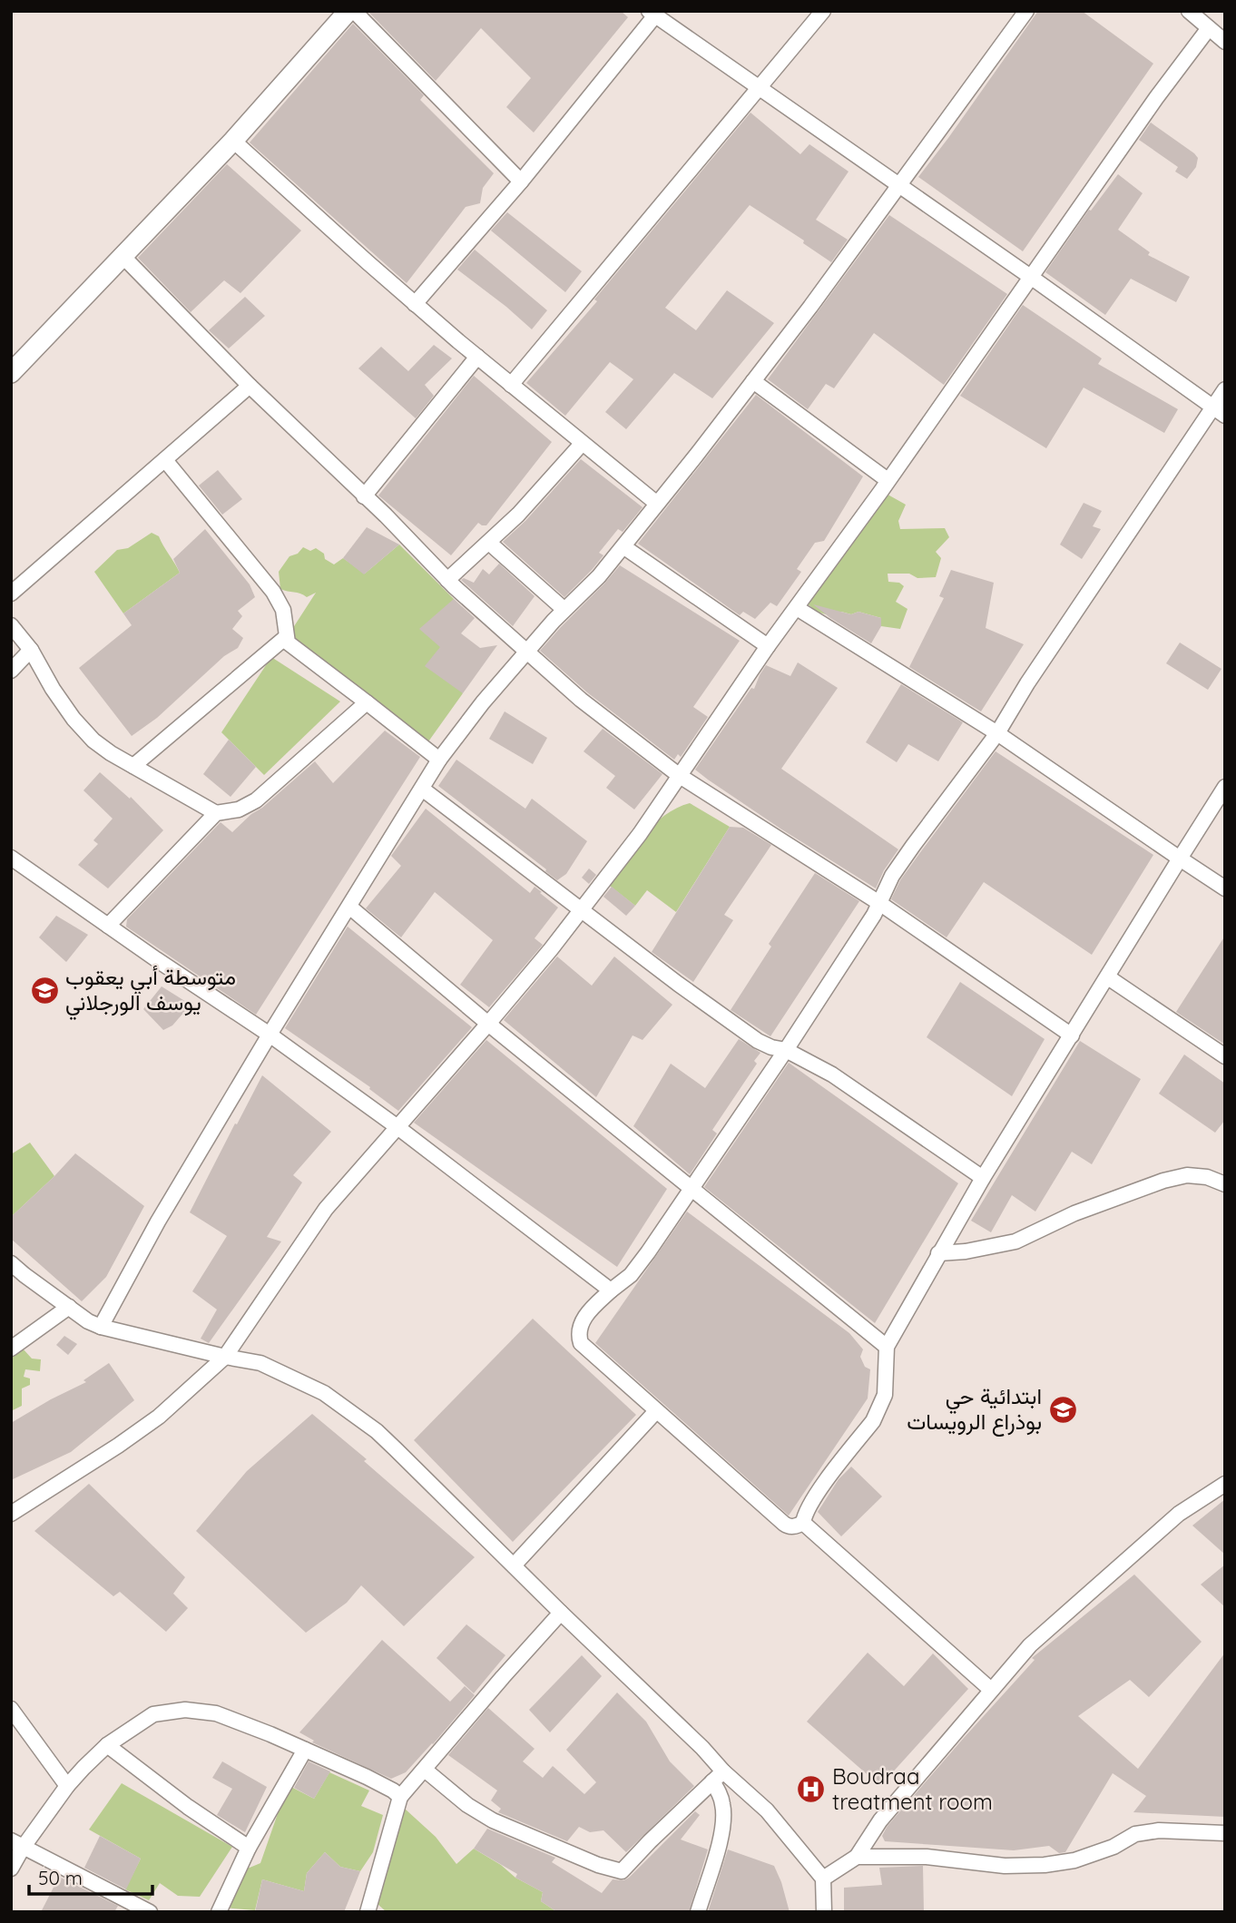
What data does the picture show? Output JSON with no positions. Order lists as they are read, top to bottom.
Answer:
{
  "places": {
    "school or university": ["متوسطة أبي يعقوب يوسف الورجلاني", "ابتدائية حي بوذراع الرويسات"],
    "hospital": ["Boudraa treatment room"]
  },
  "scale_bar": "50 m"
}
